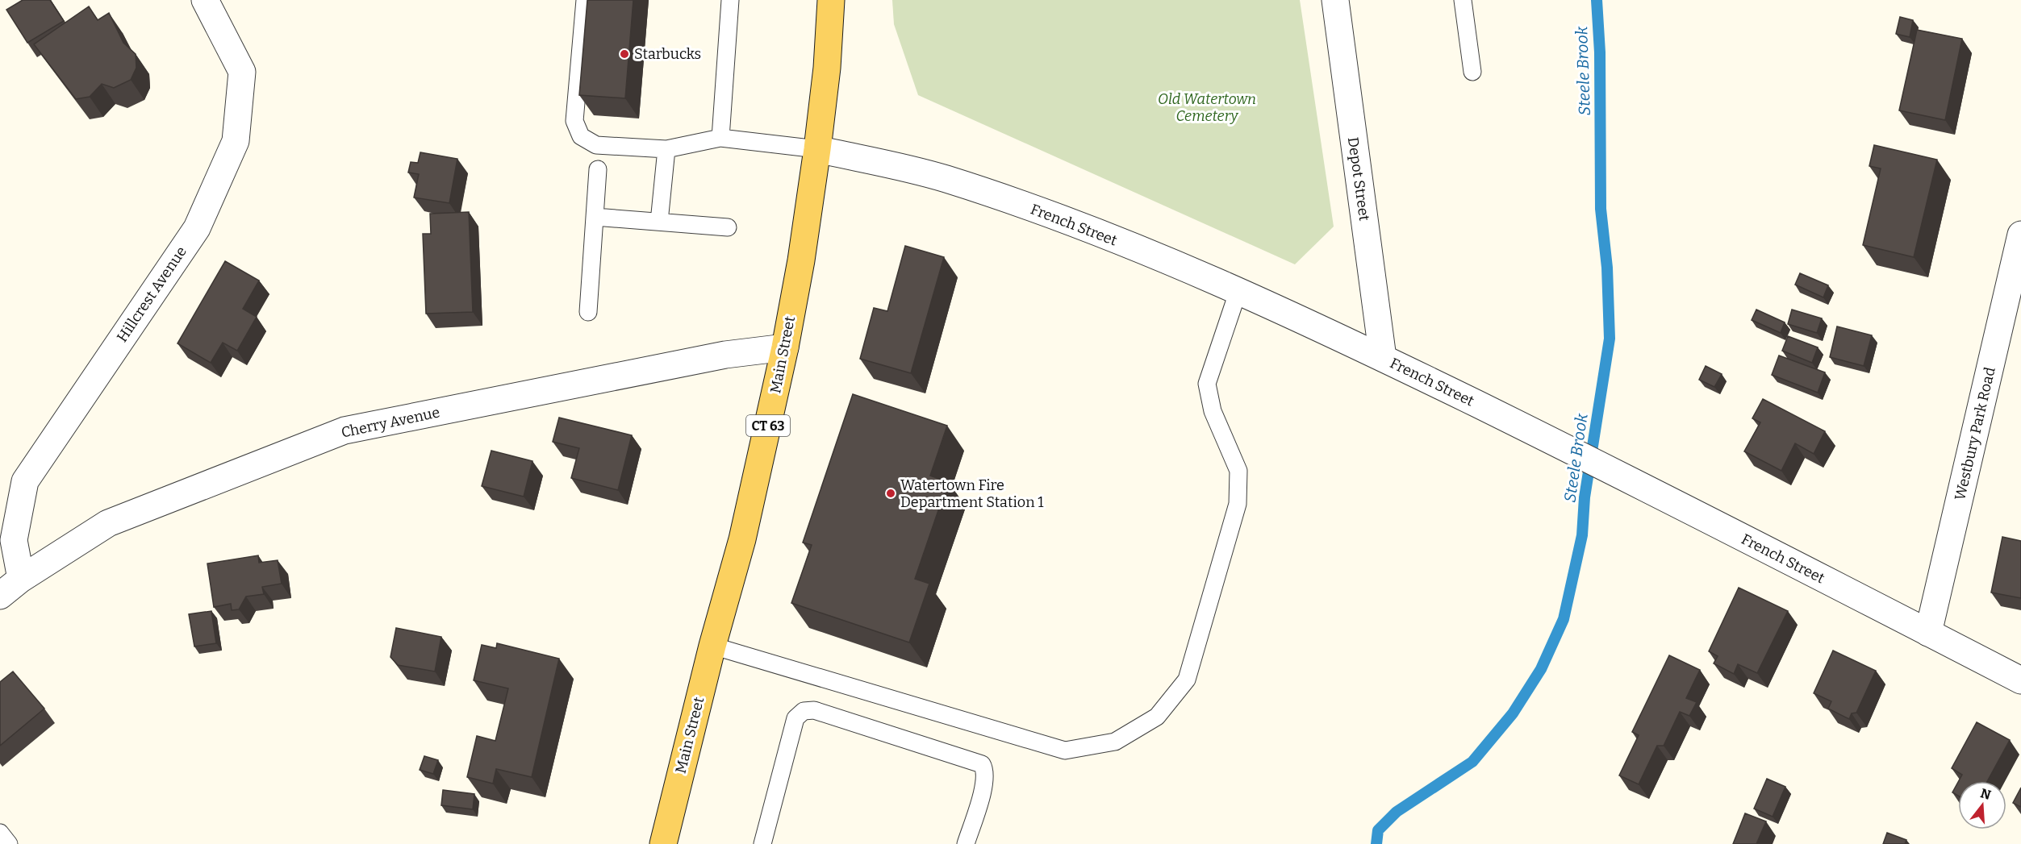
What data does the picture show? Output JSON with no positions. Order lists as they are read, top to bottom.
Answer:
{
  "streets": {
    "main road": ["Main Street", "CT 63"],
    "street": [
      "Depot Street",
      "French Street",
      "Hillcrest Avenue",
      "Cherry Avenue",
      "Westbury Park Road"
    ]
  },
  "crossings": [
    ["Depot Street", "French Street"],
    ["French Street", "Main Street"],
    ["French Street", "Westbury Park Road"],
    ["Hillcrest Avenue", "Cherry Avenue"],
    ["Main Street", "Cherry Avenue"]
  ],
  "water": ["Steele Brook"],
  "parks": ["Old Watertown Cemetery"],
  "places": ["Starbucks", "Watertown Fire Department Station 1"],
  "north": "top"
}
